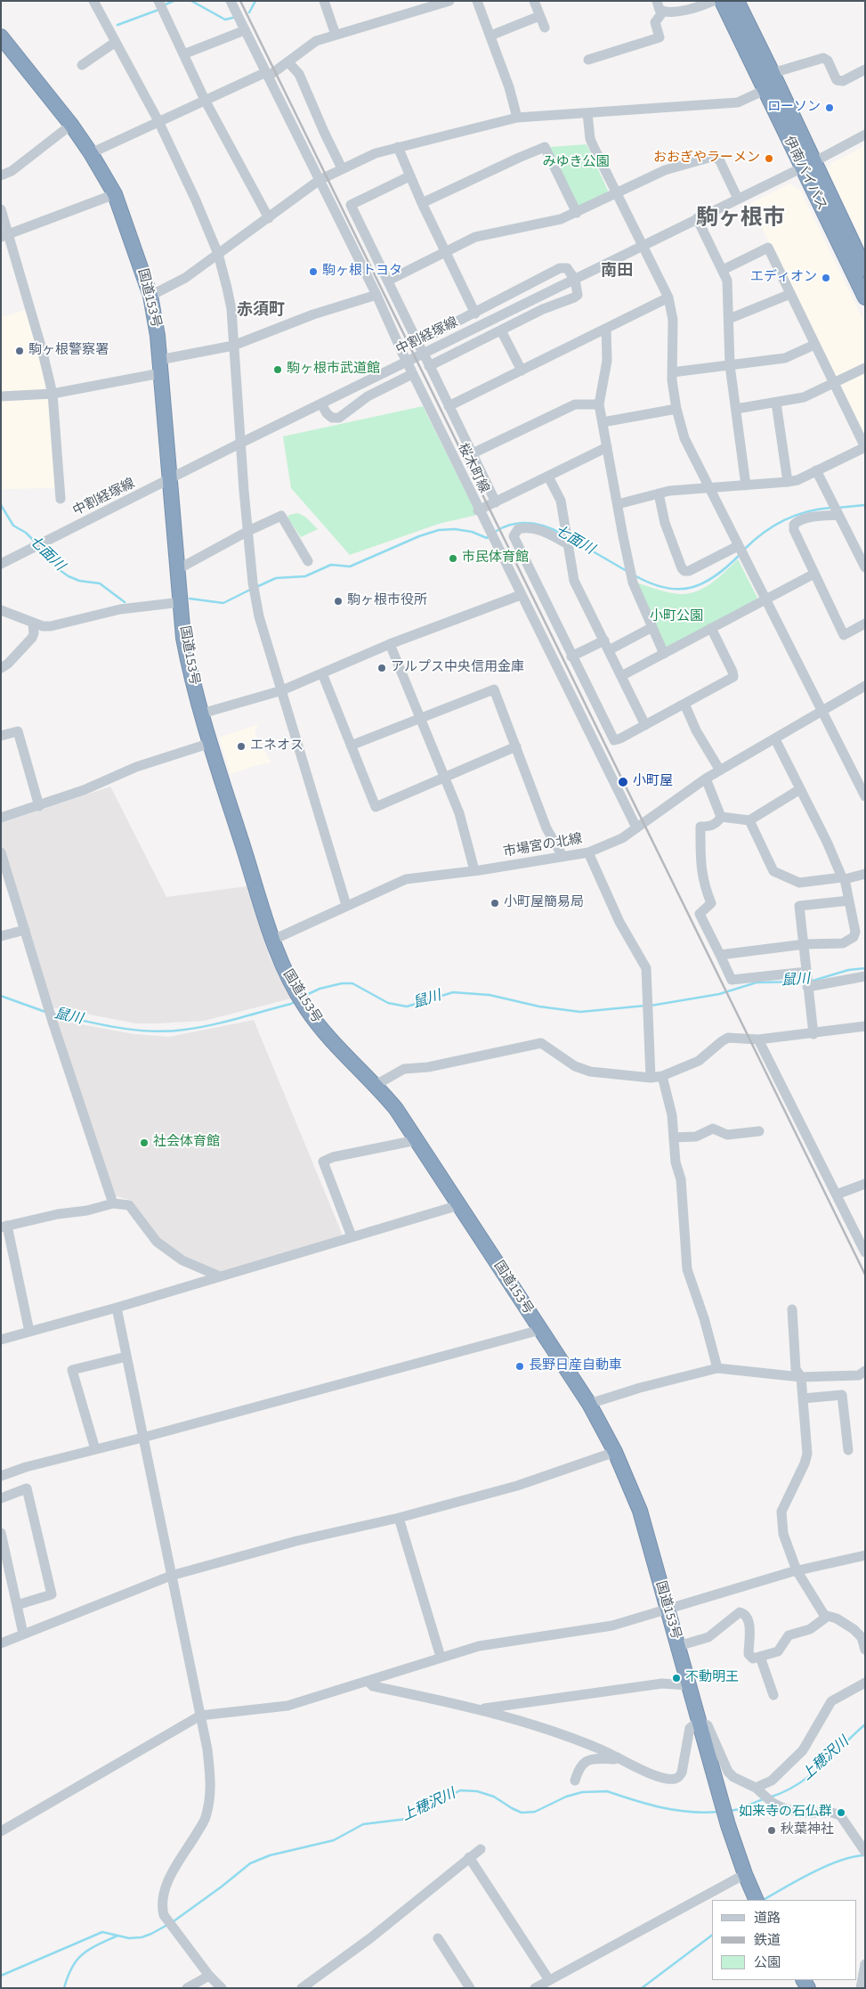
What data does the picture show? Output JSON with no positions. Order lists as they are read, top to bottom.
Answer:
{
  "streets": {
    "highway": ["伊南バイパス", "国道153号"],
    "street": ["中割経塚線", "桜木町線", "市場宮の北線"]
  },
  "crossings": [
    ["伊南バイパス", "中割経塚線"],
    ["国道153号", "中割経塚線"],
    ["国道153号", "市場宮の北線"],
    ["桜木町線", "市場宮の北線"]
  ],
  "districts": ["駒ヶ根市", "南田", "赤須町"],
  "water": ["七面川", "鼠川", "上穂沢川"],
  "parks": ["みゆき公園", "小町公園"],
  "places": [
    "ローソン",
    "おおぎやラーメン",
    "駒ヶ根トヨタ",
    "エディオン",
    "駒ヶ根警察署",
    "駒ヶ根市武道館",
    "市民体育館",
    "駒ヶ根市役所",
    "アルプス中央信用金庫",
    "エネオス",
    "小町屋",
    "小町屋簡易局",
    "社会体育館",
    "長野日産自動車",
    "不動明王",
    "如来寺の石仏群",
    "秋葉神社"
  ],
  "legend": ["道路", "鉄道", "公園"]
}
